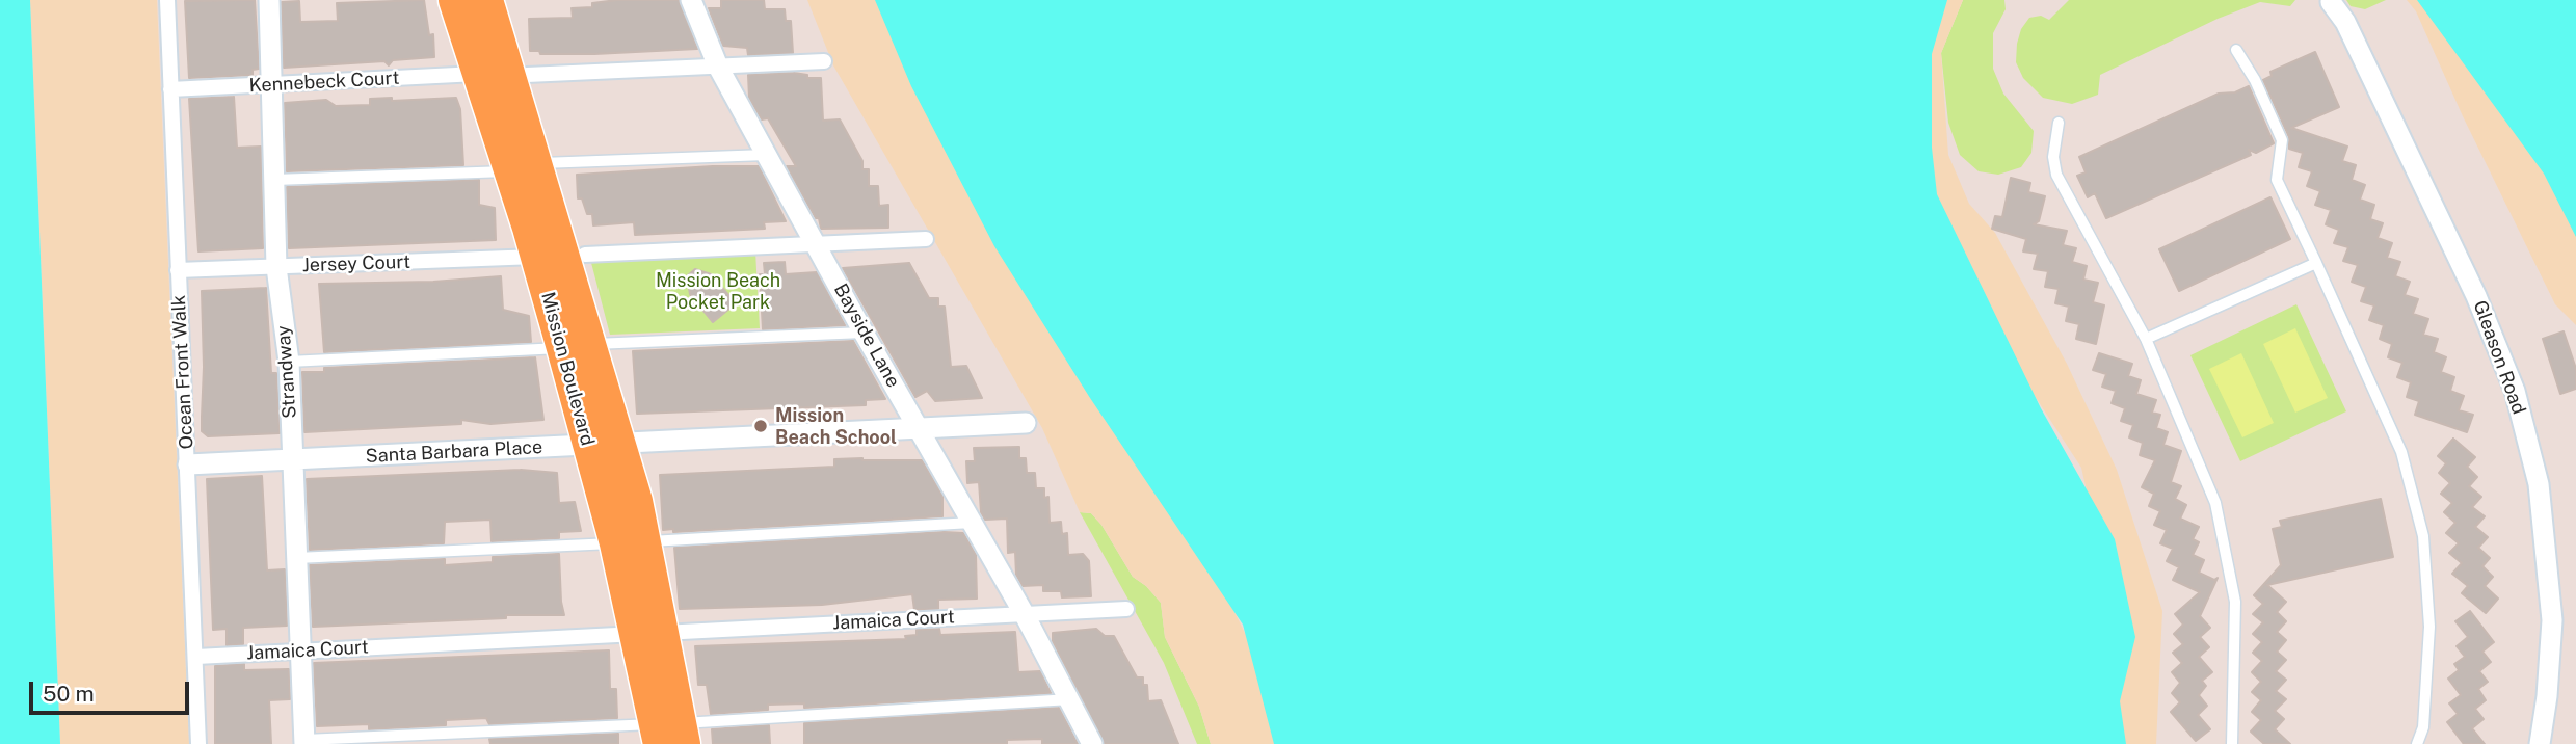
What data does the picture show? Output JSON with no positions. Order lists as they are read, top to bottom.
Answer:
{
  "streets": {
    "main road": ["Mission Boulevard"],
    "street": [
      "Kennebeck Court",
      "Jersey Court",
      "Bayside Lane",
      "Gleason Road",
      "Ocean Front Walk",
      "Strandway",
      "Santa Barbara Place",
      "Jamaica Court"
    ]
  },
  "crossings": [
    ["Kennebeck Court", "Mission Boulevard"],
    ["Kennebeck Court", "Ocean Front Walk"],
    ["Kennebeck Court", "Strandway"],
    ["Jersey Court", "Mission Boulevard"],
    ["Jersey Court", "Ocean Front Walk"],
    ["Jersey Court", "Strandway"],
    ["Bayside Lane", "Santa Barbara Place"],
    ["Bayside Lane", "Jamaica Court"],
    ["Mission Boulevard", "Santa Barbara Place"],
    ["Mission Boulevard", "Jamaica Court"],
    ["Ocean Front Walk", "Santa Barbara Place"],
    ["Ocean Front Walk", "Jamaica Court"],
    ["Strandway", "Santa Barbara Place"],
    ["Strandway", "Jamaica Court"]
  ],
  "parks": ["Mission Beach Pocket Park"],
  "places": ["Mission Beach School"],
  "scale_bar": "50 m"
}
